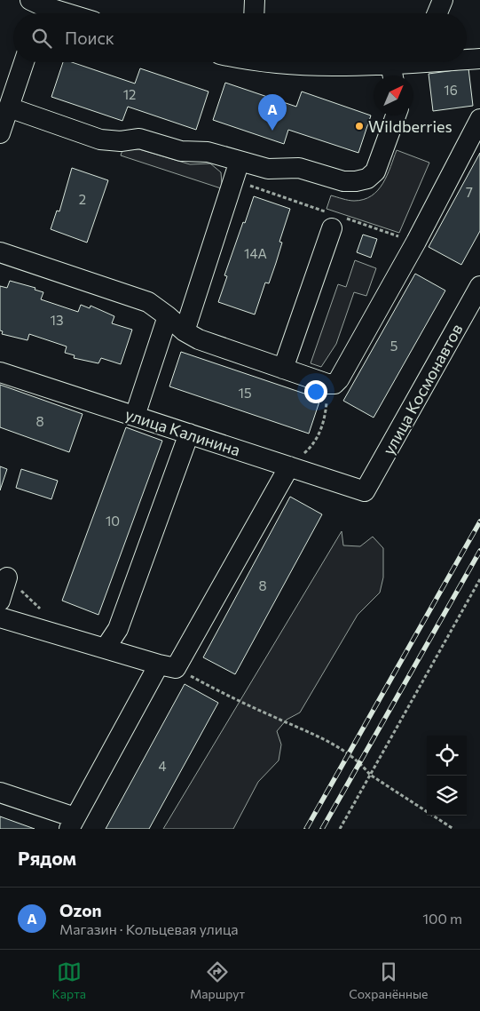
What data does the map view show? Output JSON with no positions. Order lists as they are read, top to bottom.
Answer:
{
  "streets": {
    "street": ["улица Космонавтов", "улица Калинина"]
  },
  "crossings": [
    ["улица Космонавтов", "улица Калинина"]
  ],
  "places": ["Wildberries"],
  "house_numbers": [
    "16",
    "12",
    "7",
    "2",
    "14А",
    "13",
    "5",
    "15",
    "8",
    "10",
    "8",
    "4"
  ],
  "north": "top right",
  "page": {
    "search": "Поиск",
    "pins": "A",
    "heading": "Рядом",
    "list": [
      {
        "mark": "A",
        "name": "Ozon",
        "note": "Магазин · Кольцевая улица",
        "value": "100 m"
      }
    ],
    "nav": ["Карта", "Маршрут", "Сохранённые"]
  }
}
